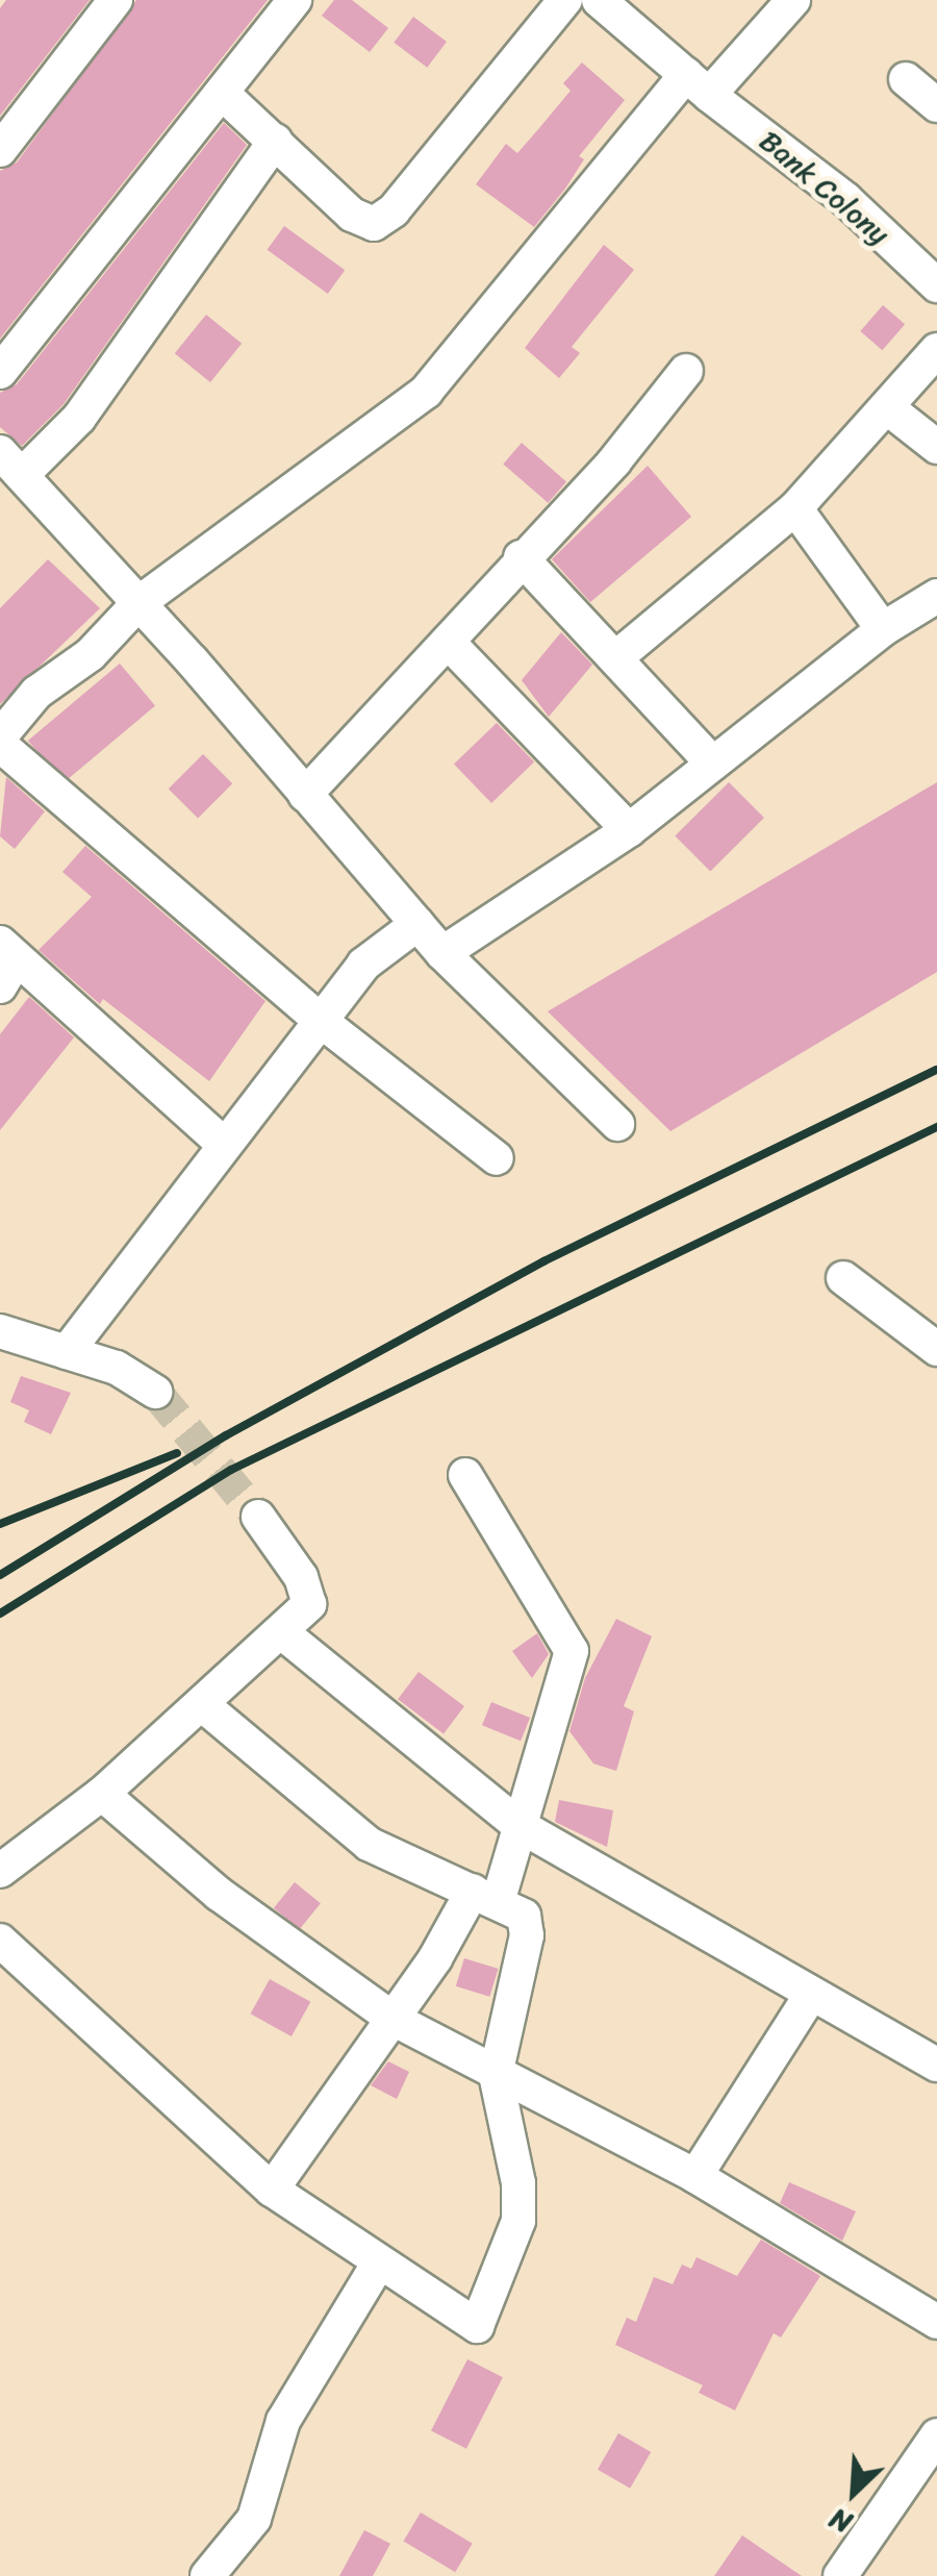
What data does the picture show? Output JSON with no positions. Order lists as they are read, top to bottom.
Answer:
{
  "streets": {
    "street": ["Bank Colony"]
  },
  "north": "bottom left"
}
